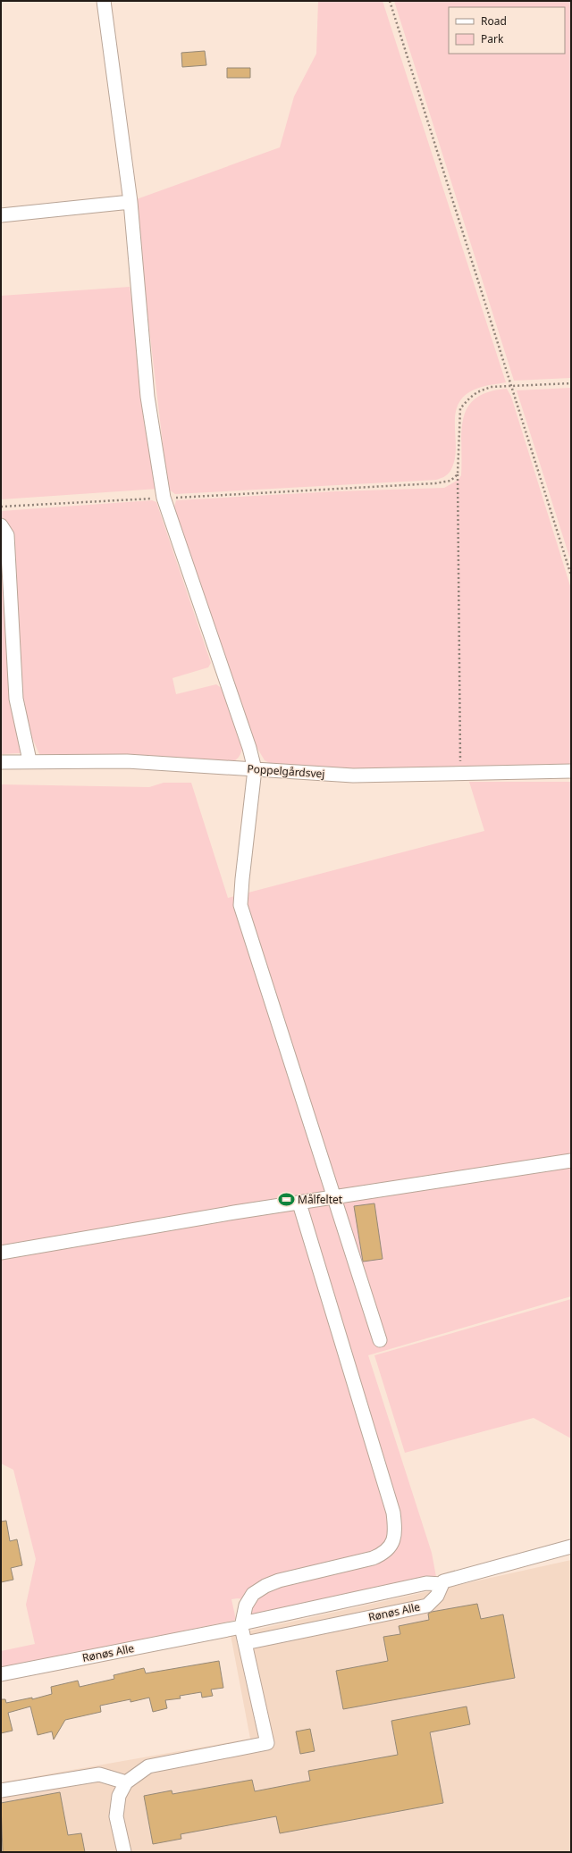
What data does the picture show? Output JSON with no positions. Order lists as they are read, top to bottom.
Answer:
{
  "streets": {
    "street": ["Poppelgårdsvej", "Rønøs Alle"]
  },
  "places": {
    "sports": ["Målfeltet"]
  },
  "legend": ["Road", "Park"]
}
